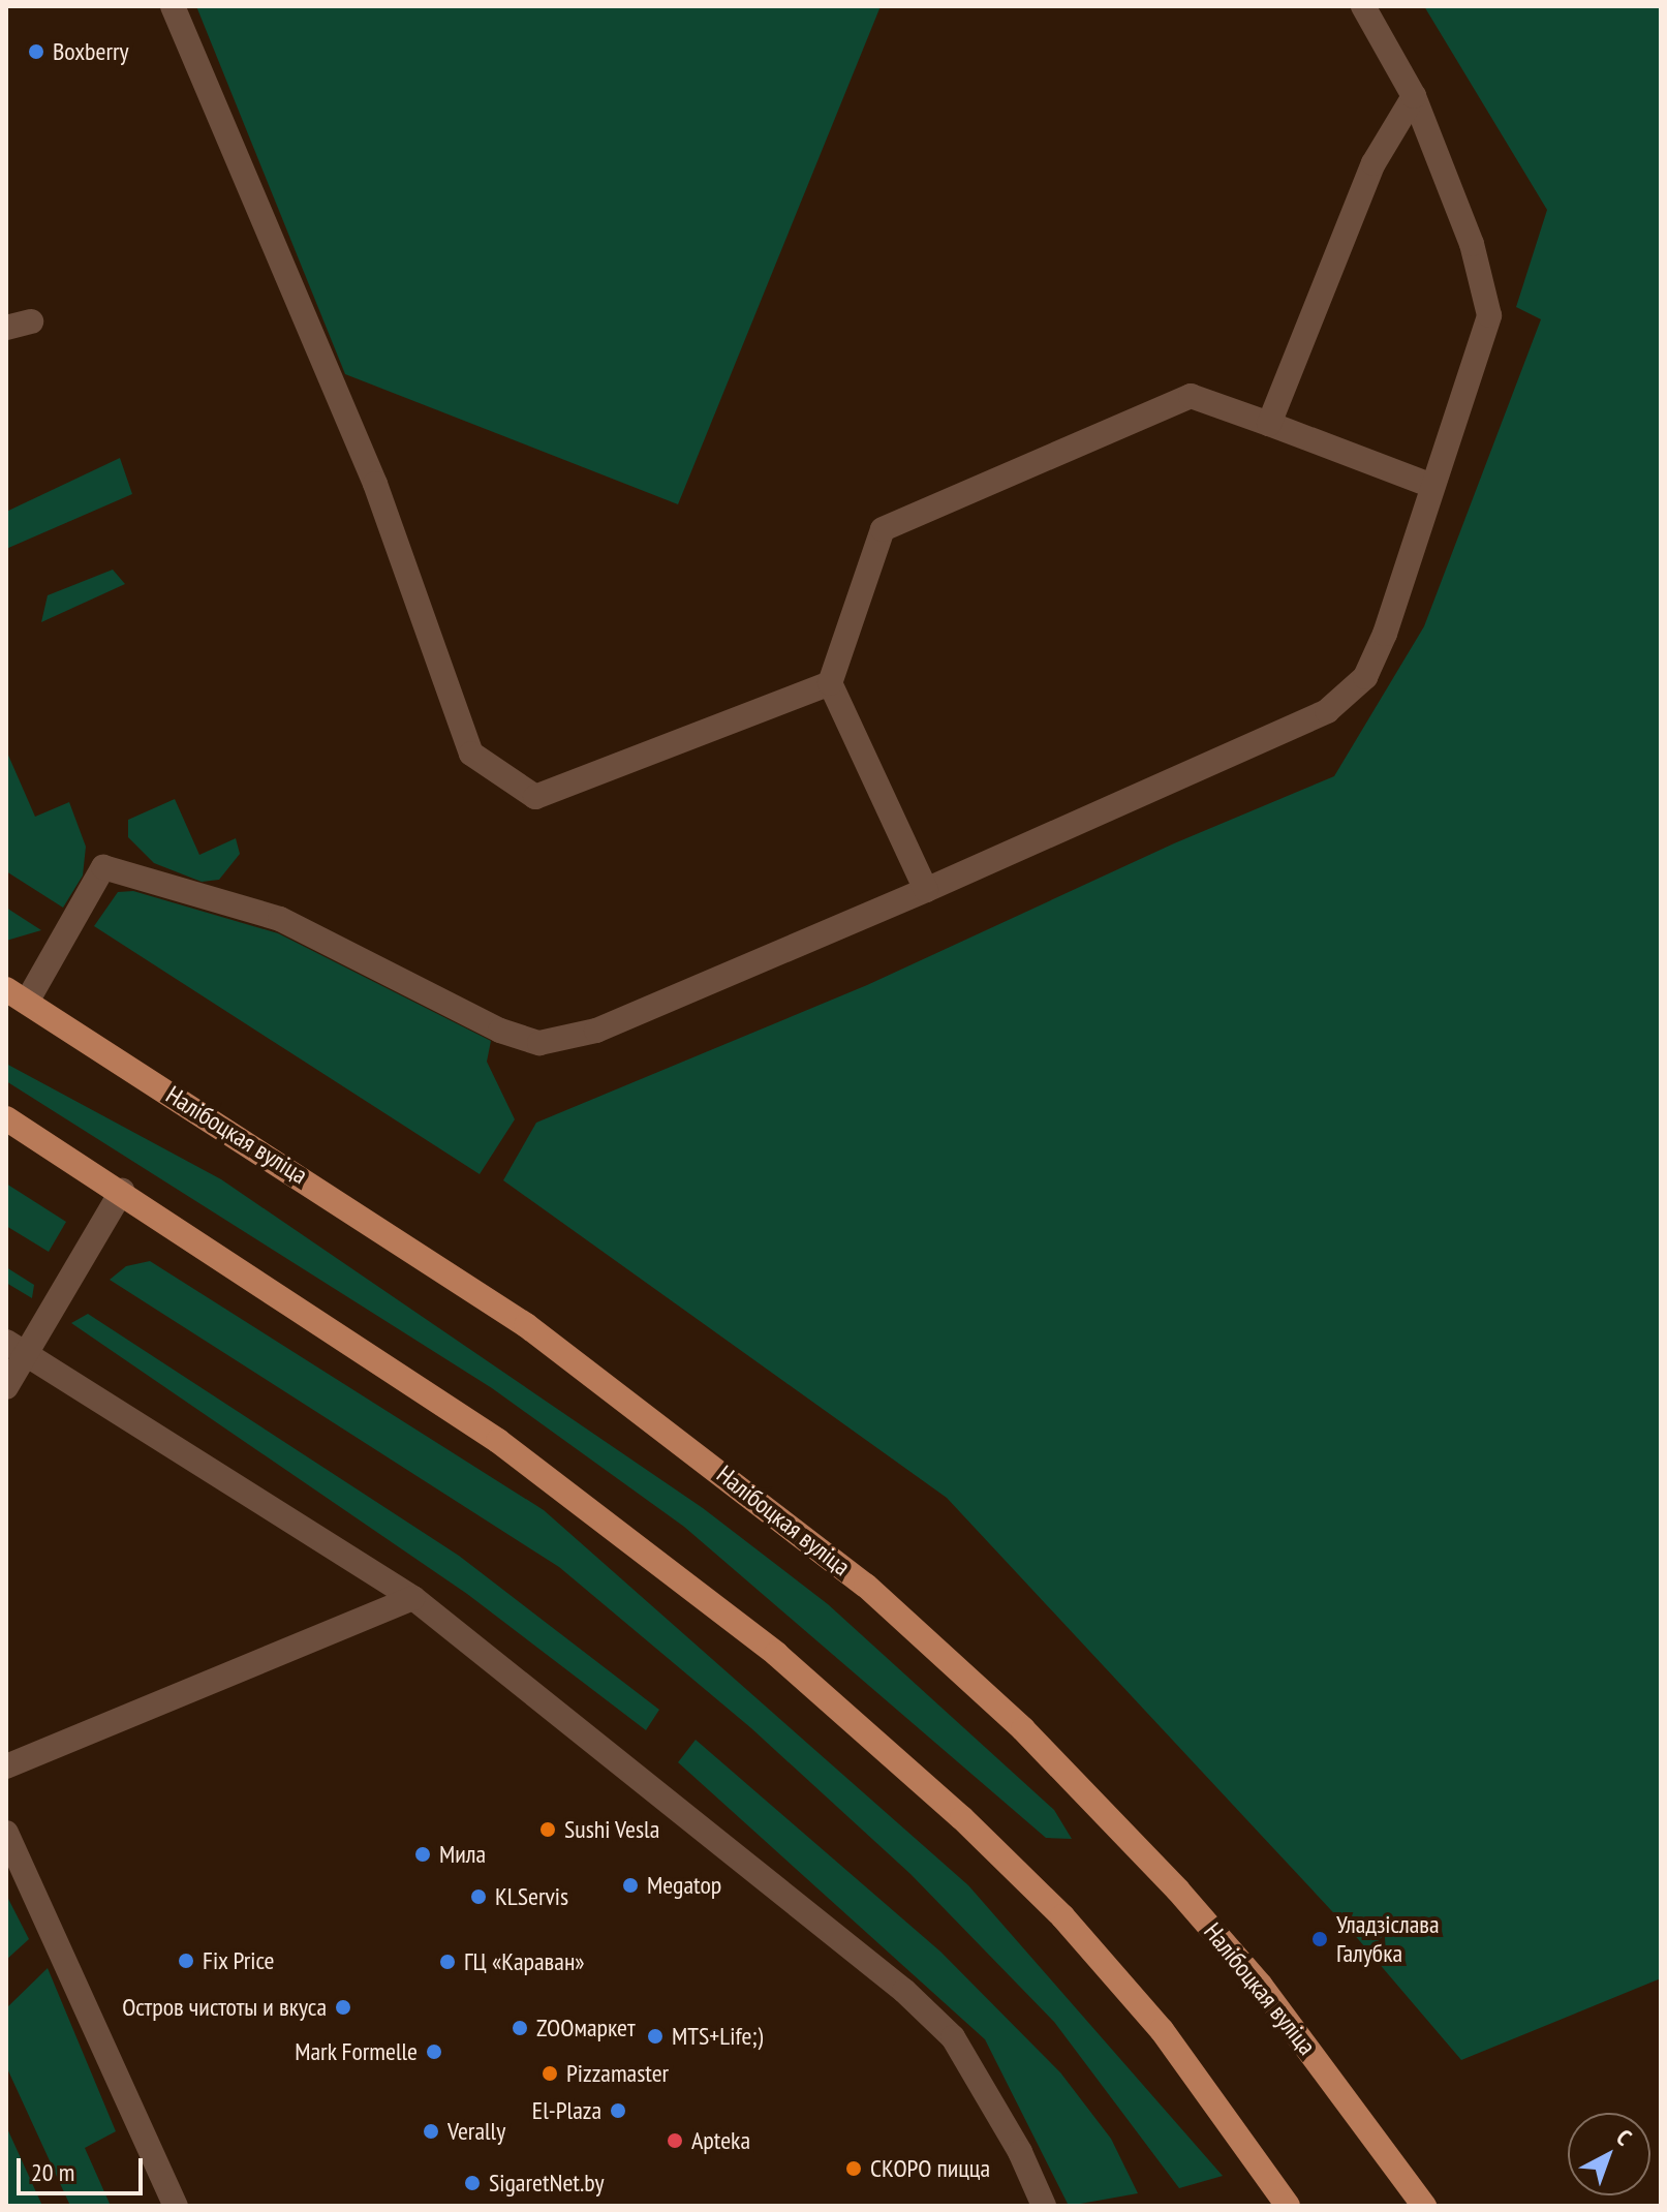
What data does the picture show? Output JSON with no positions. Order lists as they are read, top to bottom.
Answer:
{
  "streets": {
    "main road": ["Налібоцкая вуліца"]
  },
  "places": [
    "Boxberry",
    "Sushi Vesla",
    "Мила",
    "Megatop",
    "KLServis",
    "Уладзіслава Галубка",
    "Fix Price",
    "ГЦ «Караван»",
    "Остров чистоты и вкуса",
    "ZOOмаркет",
    "MTS+Life;)",
    "Mark Formelle",
    "Pizzamaster",
    "El-Plaza",
    "Verally",
    "Apteka",
    "СКОРО пицца",
    "SigaretNet.by"
  ],
  "scale_bar": "20 m",
  "north": "top right"
}
